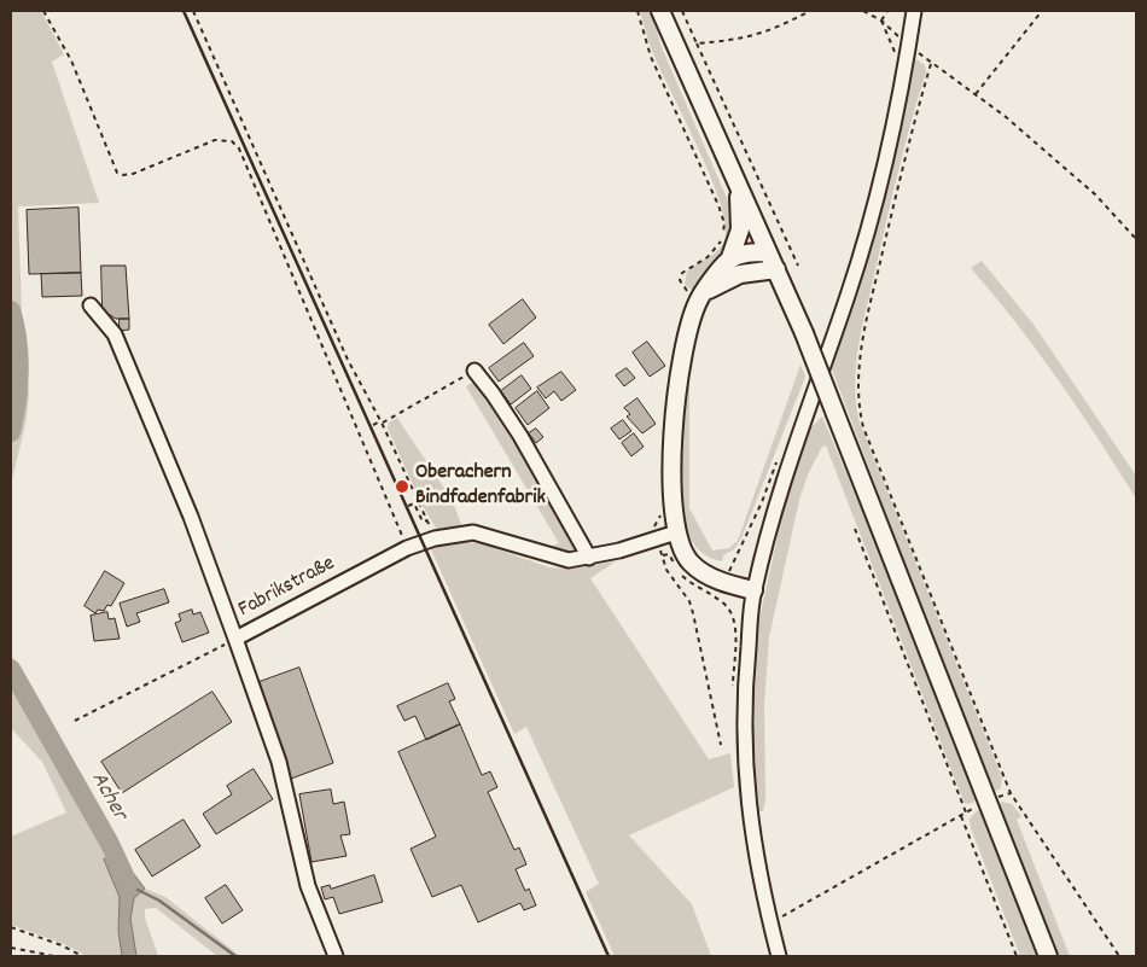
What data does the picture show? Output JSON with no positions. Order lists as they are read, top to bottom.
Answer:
{
  "streets": {
    "street": ["Fabrikstraße"]
  },
  "water": ["Acher"],
  "places": ["Oberachern Bindfadenfabrik"]
}
